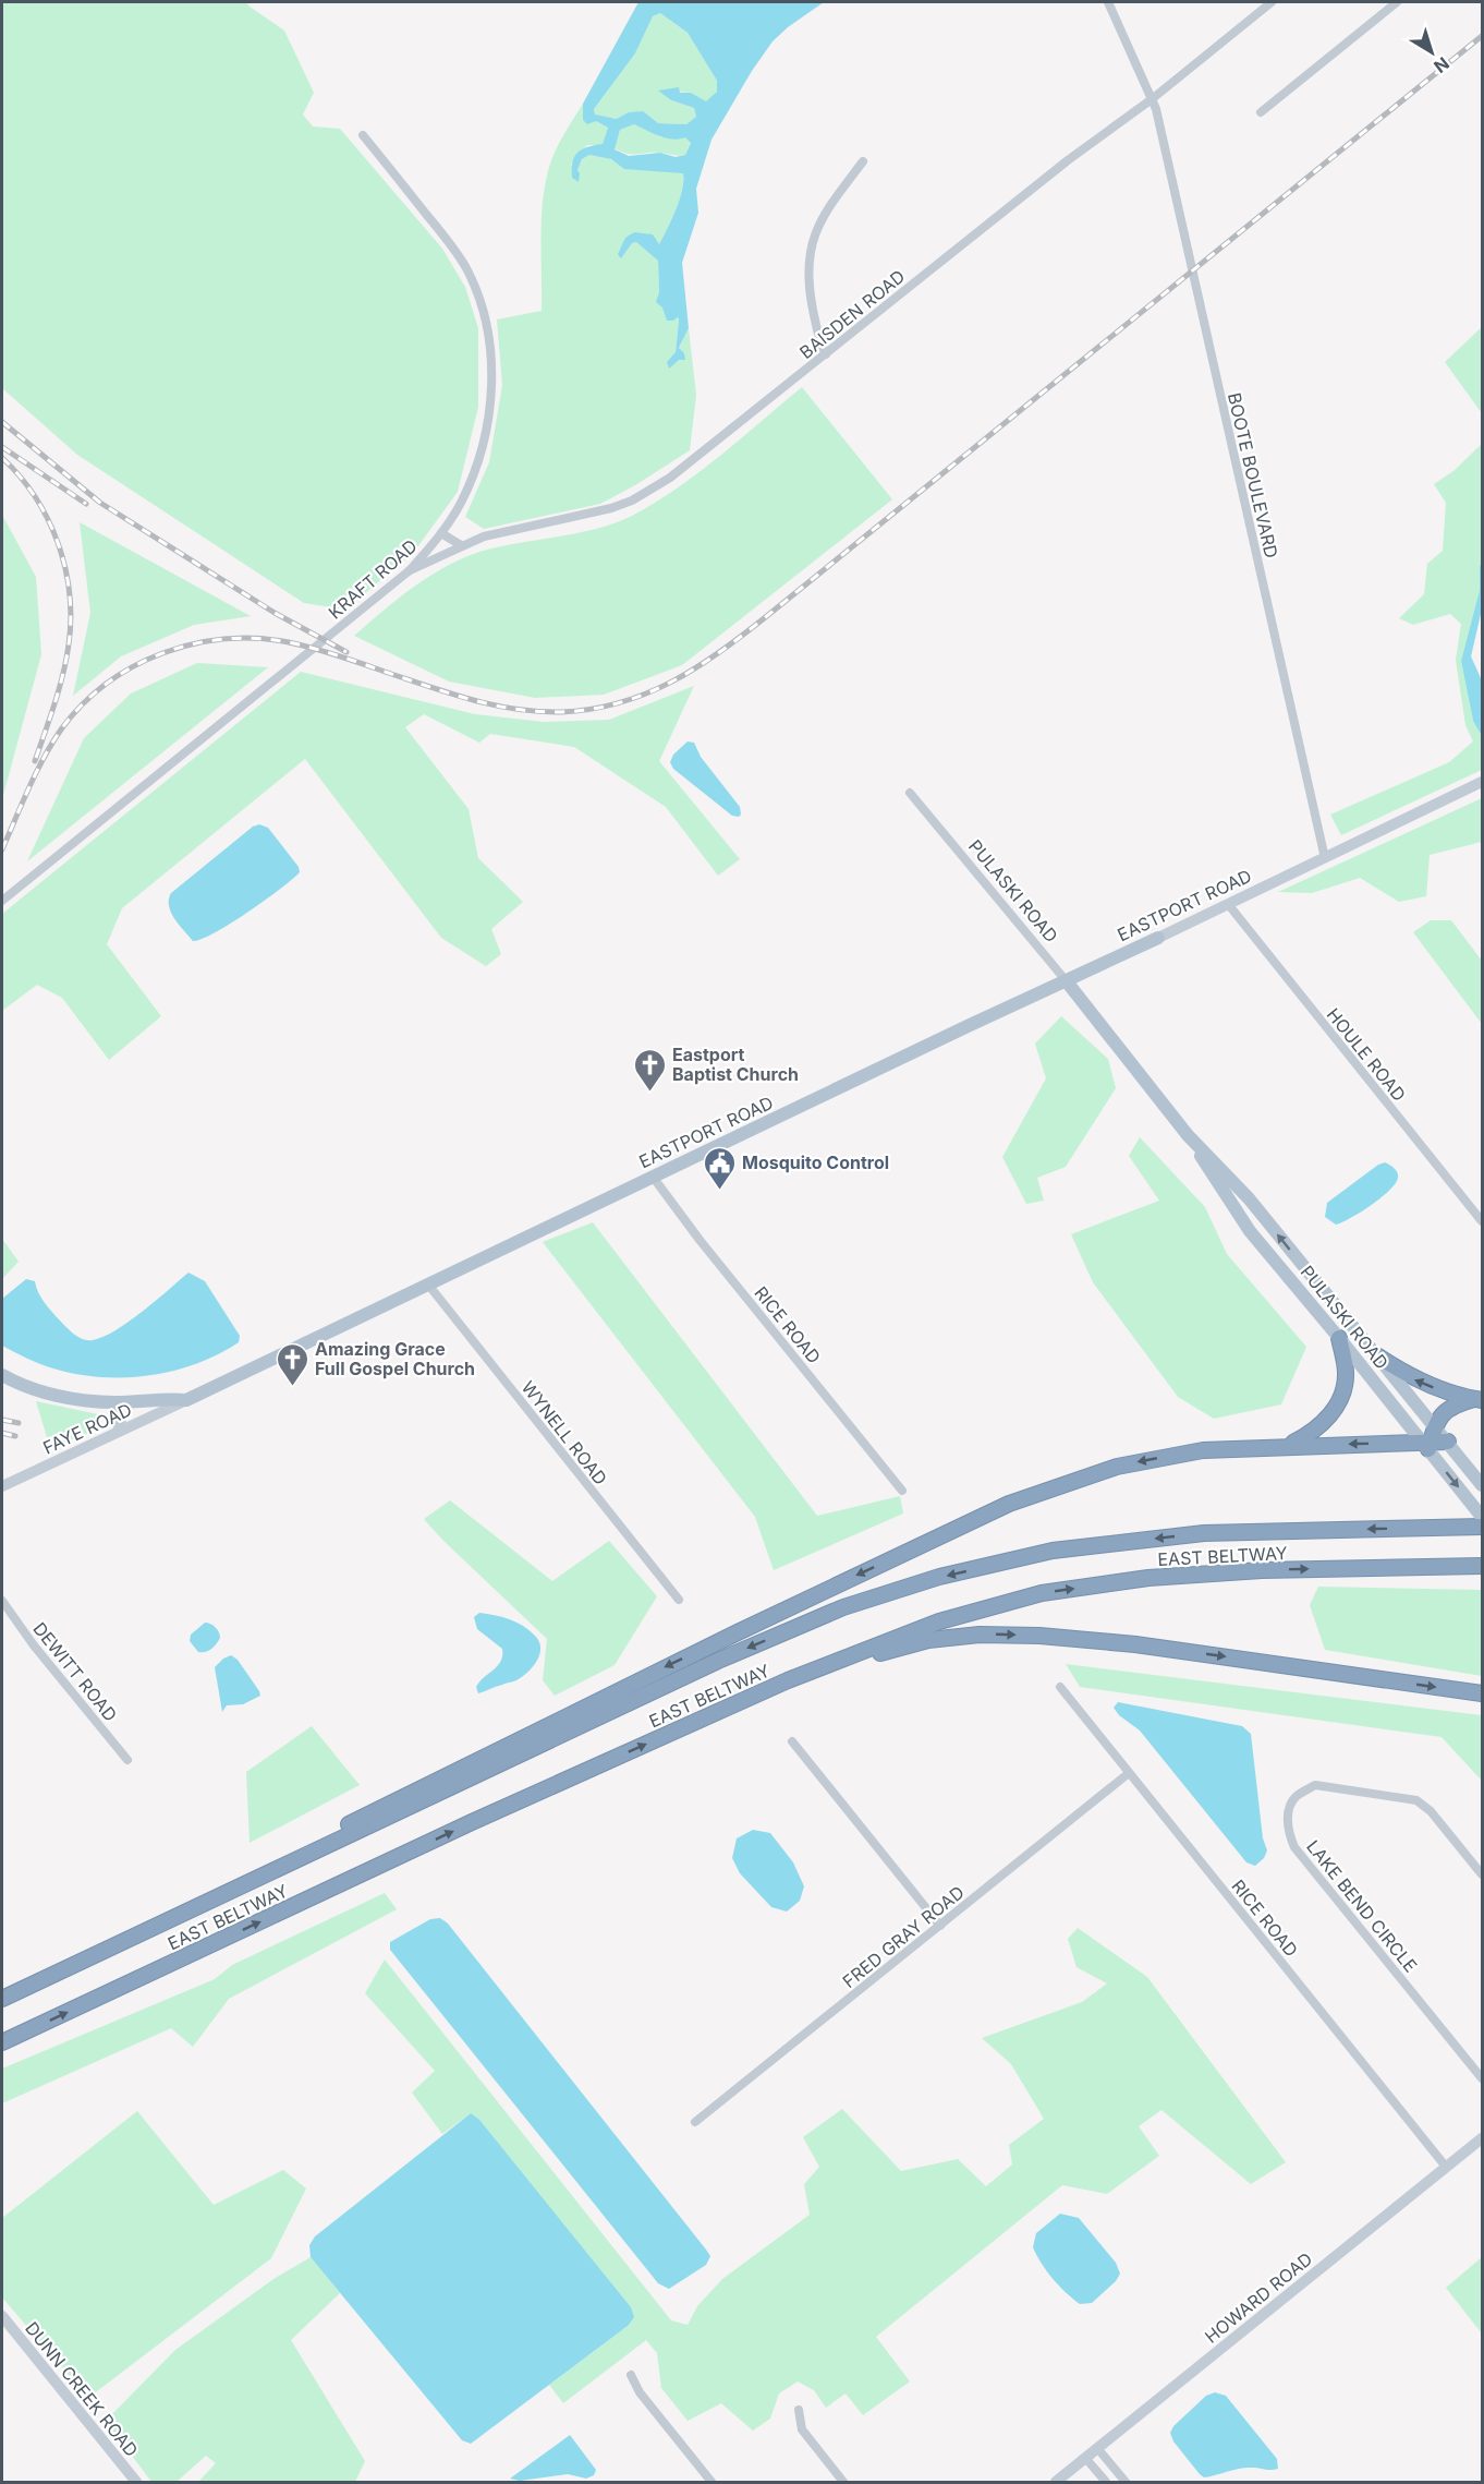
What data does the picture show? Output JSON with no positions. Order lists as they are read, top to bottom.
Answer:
{
  "streets": {
    "highway": ["EAST BELTWAY"],
    "main road": ["PULASKI ROAD", "EASTPORT ROAD"],
    "street": [
      "BAISDEN ROAD",
      "BOOTE BOULEVARD",
      "KRAFT ROAD",
      "HOULE ROAD",
      "RICE ROAD",
      "FAYE ROAD",
      "WYNELL ROAD",
      "DEWITT ROAD",
      "LAKE BEND CIRCLE",
      "FRED GRAY ROAD",
      "HOWARD ROAD",
      "DUNN CREEK ROAD"
    ]
  },
  "crossings": [
    ["BAISDEN ROAD", "BOOTE BOULEVARD"],
    ["BAISDEN ROAD", "KRAFT ROAD"],
    ["BOOTE BOULEVARD", "EASTPORT ROAD"],
    ["PULASKI ROAD", "EASTPORT ROAD"],
    ["EASTPORT ROAD", "HOULE ROAD"],
    ["EASTPORT ROAD", "RICE ROAD"],
    ["EASTPORT ROAD", "FAYE ROAD"],
    ["EASTPORT ROAD", "WYNELL ROAD"],
    ["RICE ROAD", "FRED GRAY ROAD"],
    ["RICE ROAD", "HOWARD ROAD"]
  ],
  "places": {
    "church": ["Eastport Baptist Church", "Amazing Grace Full Gospel Church"],
    "public building": ["Mosquito Control"]
  },
  "north": "bottom right"
}
